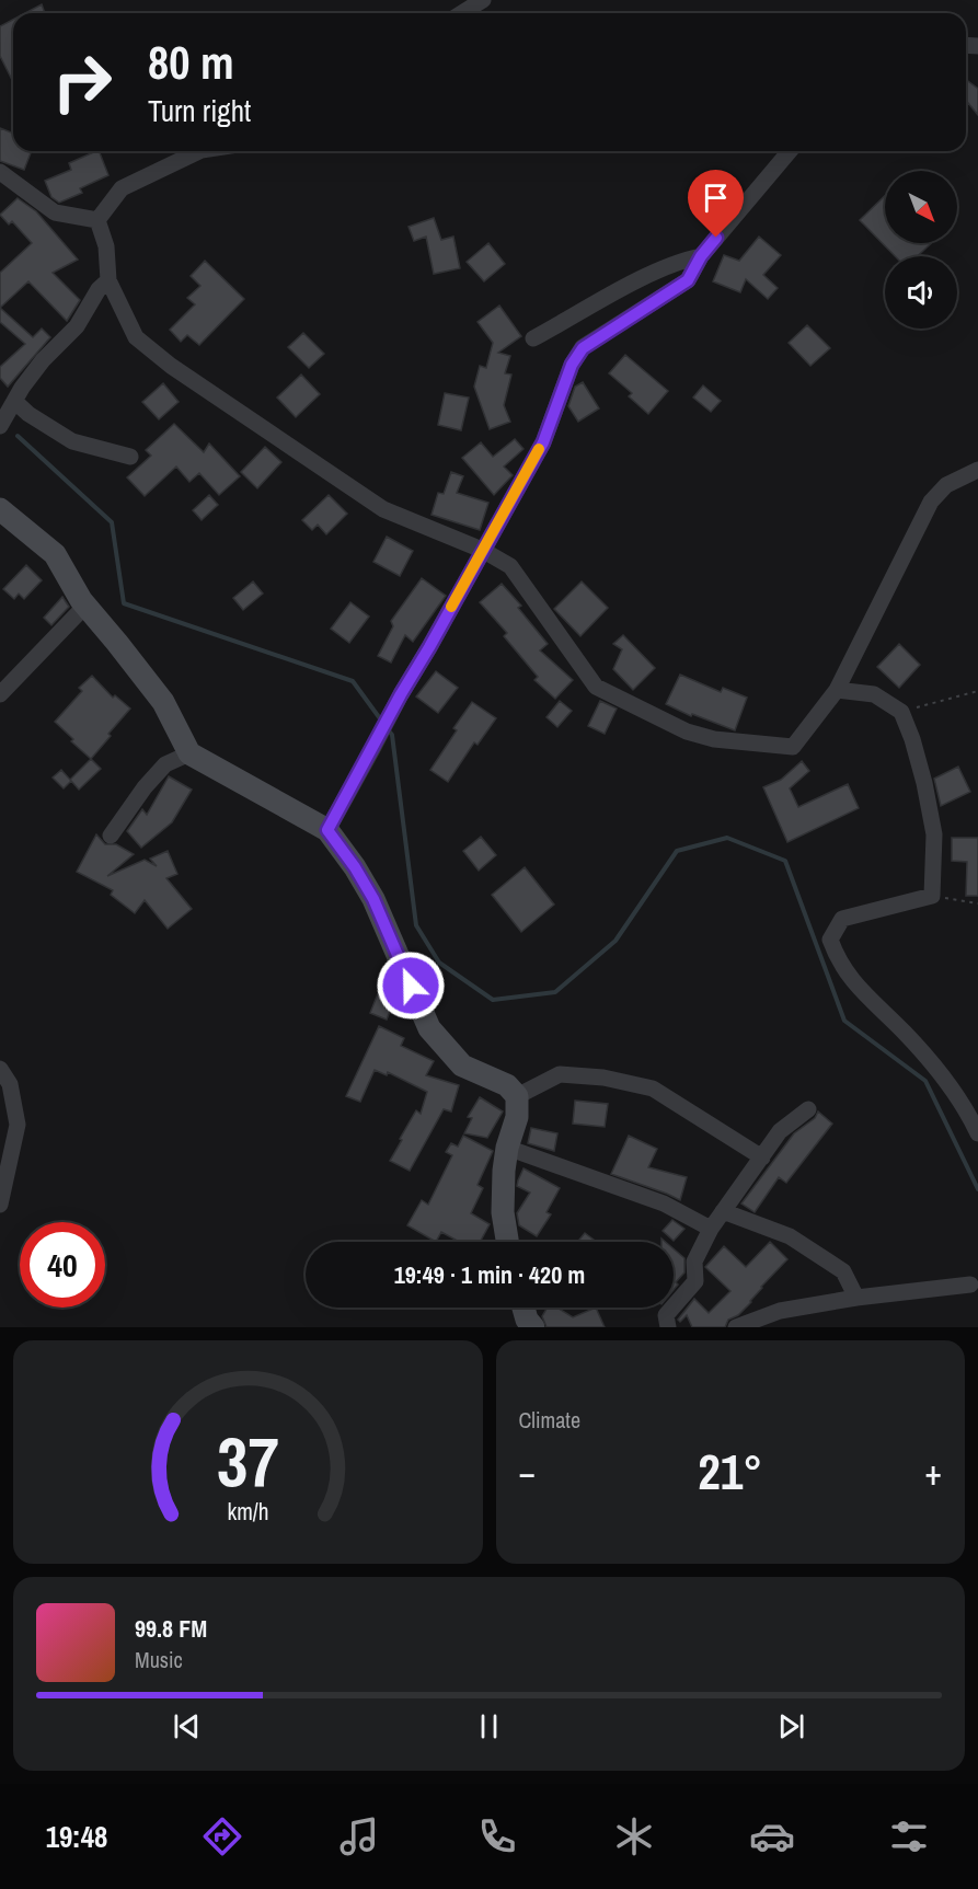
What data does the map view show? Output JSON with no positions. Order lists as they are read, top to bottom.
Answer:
{
  "north": "bottom right",
  "page": {
    "turn": ["80 m", "Turn right"],
    "limit": "40",
    "trip": "19:49 · 1 min · 420 m",
    "tile": "Climate",
    "heat": ["−", "21°", "+"],
    "song": ["99.8 FM", "Music"],
    "tabs": "19:48",
    "gauge": ["37", "km/h"]
  }
}
